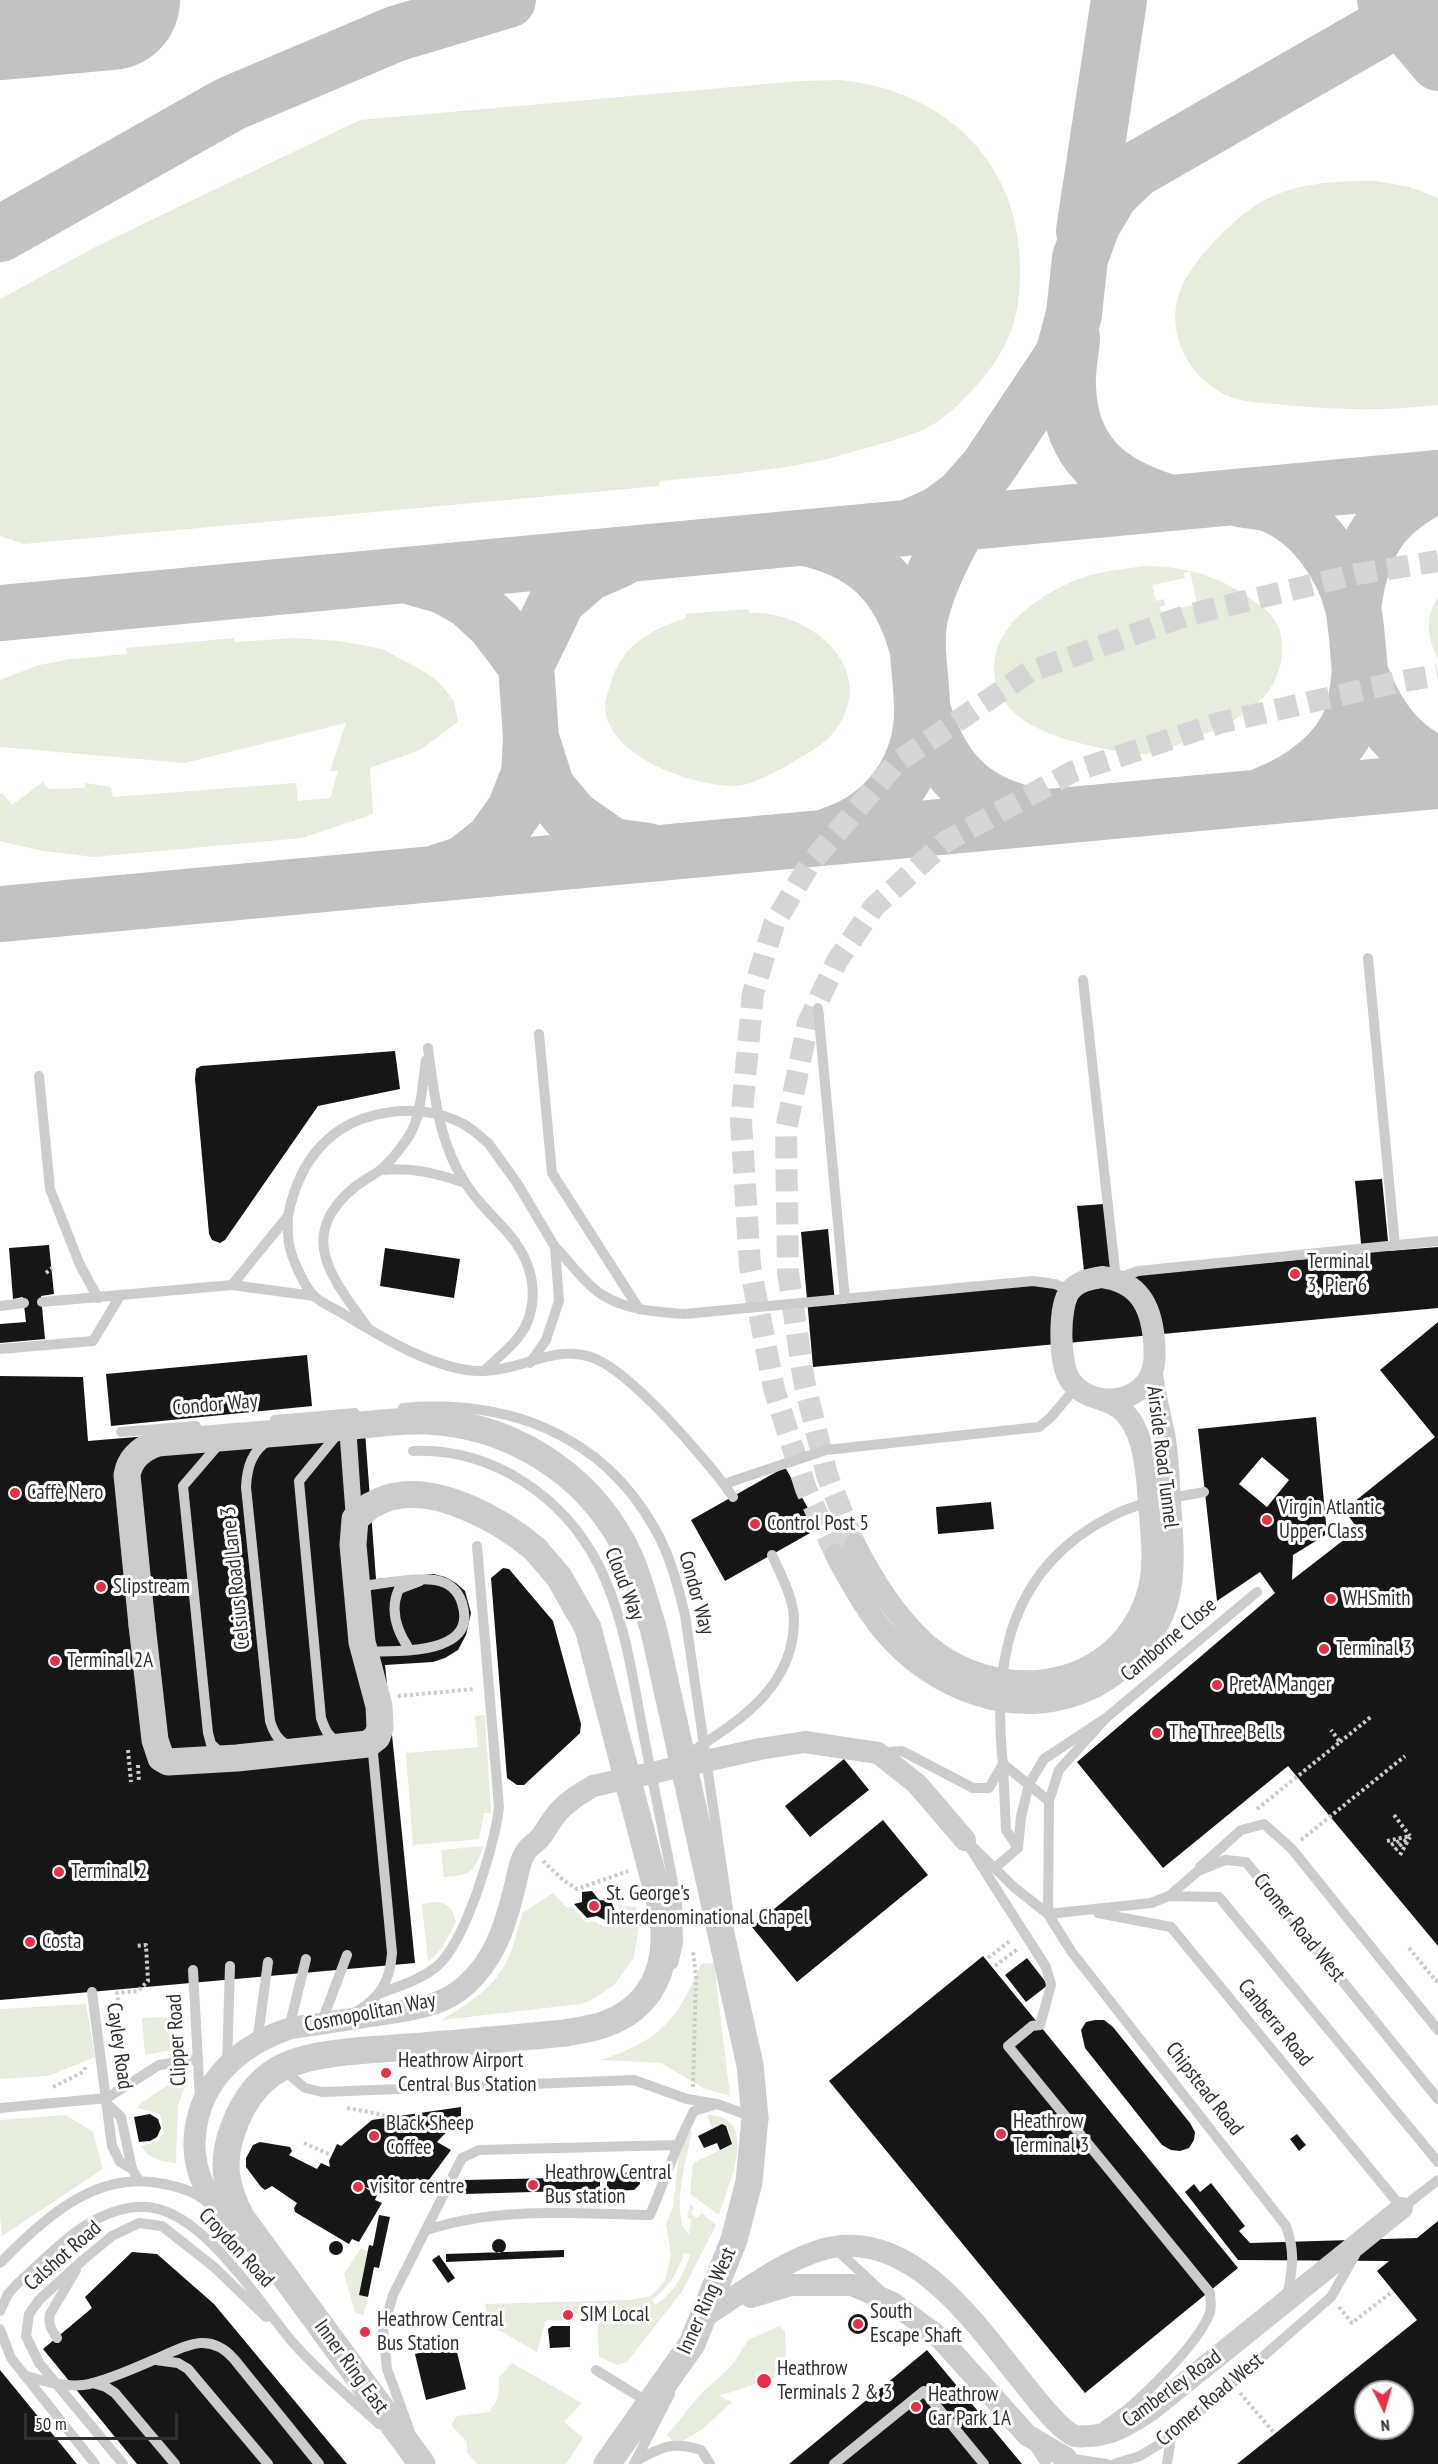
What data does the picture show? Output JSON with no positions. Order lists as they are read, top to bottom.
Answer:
{
  "streets": {
    "street": [
      "Airside Road Tunnel",
      "Cosmopolitan Way",
      "Inner Ring West",
      "Inner Ring East",
      "Camberley Road"
    ],
    "lane": [
      "Condor Way",
      "Celsius Road Lane 3",
      "Cloud Way",
      "Camborne Close",
      "Cromer Road West",
      "Canberra Road",
      "Clipper Road",
      "Cayley Road",
      "Chipstead Road",
      "Croydon Road",
      "Calshot Road"
    ]
  },
  "crossings": [
    ["Condor Way", "Celsius Road Lane 3"],
    ["Condor Way", "Inner Ring West"],
    ["Celsius Road Lane 3", "Inner Ring West"],
    ["Cloud Way", "Inner Ring East"],
    ["Camborne Close", "Chipstead Road"],
    ["Cromer Road West", "Canberra Road"],
    ["Cromer Road West", "Camberley Road"],
    ["Cosmopolitan Way", "Clipper Road"],
    ["Cosmopolitan Way", "Inner Ring East"],
    ["Canberra Road", "Camberley Road"],
    ["Chipstead Road", "Camberley Road"],
    ["Croydon Road", "Calshot Road"],
    ["Croydon Road", "Inner Ring East"]
  ],
  "places": [
    "Terminal 3, Pier 6",
    "Caffè Nero",
    "Virgin Atlantic Upper Class",
    "Control Post 5",
    "Slipstream",
    "WHSmith",
    "Terminal 3",
    "Terminal 2A",
    "Pret A Manger",
    "The Three Bells",
    "Terminal 2",
    "St. George's Interdenominational Chapel",
    "Costa",
    "Heathrow Airport Central Bus Station",
    "Heathrow Terminal 3",
    "Black Sheep Coffee",
    "Heathrow Central Bus station",
    "visitor centre",
    "SIM Local",
    "South Escape Shaft",
    "Heathrow Central Bus Station",
    "Heathrow Terminals 2 & 3",
    "Heathrow Car Park 1A"
  ],
  "scale_bar": "50 m",
  "north": "bottom"
}
